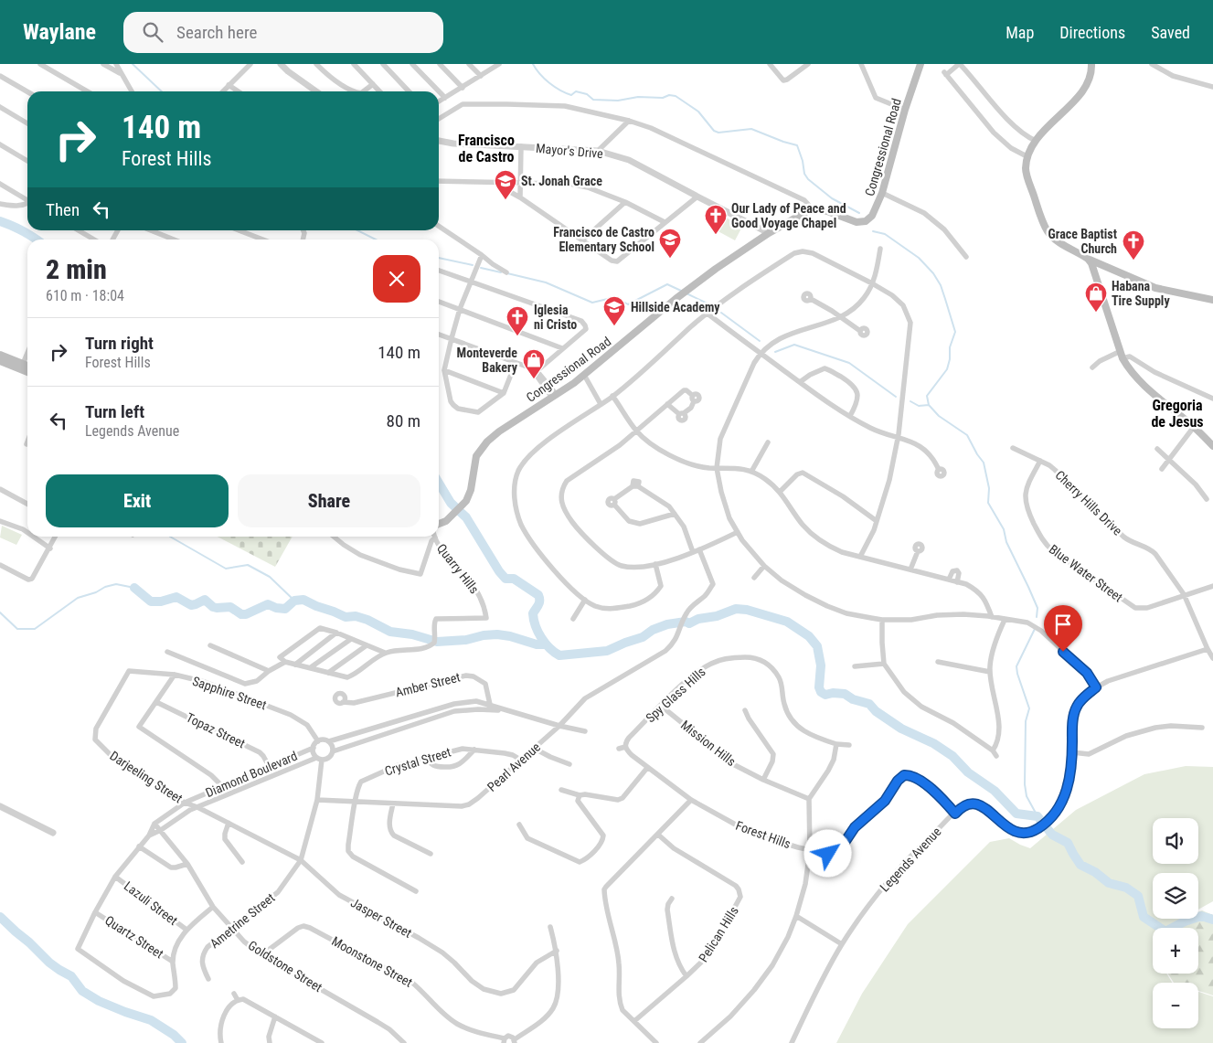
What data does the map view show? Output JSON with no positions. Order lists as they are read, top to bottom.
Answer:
{
  "streets": {
    "main road": ["Congressional Road"],
    "street": [
      "Mayor's Drive",
      "Cherry Hills Drive",
      "Quarry Hills",
      "Blue Water Street",
      "Amber Street",
      "Sapphire Street",
      "Spy Glass Hills",
      "Topaz Street",
      "Mission Hills",
      "Crystal Street",
      "Pearl Avenue",
      "Diamond Boulevard",
      "Darjeeling Street",
      "Forest Hills",
      "Legends Avenue",
      "Lazuli Street",
      "Jasper Street",
      "Ametrine Street",
      "Pelican Hills",
      "Quartz Street",
      "Moonstone Street",
      "Goldstone Street"
    ]
  },
  "crossings": [
    ["Congressional Road", "Mayor's Drive"],
    ["Cherry Hills Drive", "Blue Water Street"],
    ["Cherry Hills Drive", "Legends Avenue"],
    ["Sapphire Street", "Diamond Boulevard"],
    ["Sapphire Street", "Darjeeling Street"],
    ["Sapphire Street", "Ametrine Street"],
    ["Spy Glass Hills", "Mission Hills"],
    ["Topaz Street", "Diamond Boulevard"],
    ["Crystal Street", "Pearl Avenue"],
    ["Pearl Avenue", "Ametrine Street"],
    ["Diamond Boulevard", "Darjeeling Street"],
    ["Diamond Boulevard", "Lazuli Street"],
    ["Diamond Boulevard", "Jasper Street"],
    ["Diamond Boulevard", "Ametrine Street"],
    ["Diamond Boulevard", "Quartz Street"],
    ["Diamond Boulevard", "Goldstone Street"],
    ["Darjeeling Street", "Jasper Street"],
    ["Forest Hills", "Legends Avenue"],
    ["Jasper Street", "Ametrine Street"],
    ["Ametrine Street", "Goldstone Street"],
    ["Moonstone Street", "Goldstone Street"]
  ],
  "districts": ["Francisco de Castro", "Gregoria de Jesus"],
  "places": {
    "school or university": ["St. Jonah Grace", "Francisco de Castro Elementary School", "Hillside Academy"],
    "church": ["Our Lady of Peace and Good Voyage Chapel", "Grace Baptist Church", "Iglesia ni Cristo"],
    "shop": ["Habana Tire Supply", "Monteverde Bakery"]
  },
  "page": {
    "header": "Waylane",
    "search": "Search here",
    "nav": ["Map", "Directions", "Saved"],
    "turn": ["140 m", "Forest Hills"],
    "then": "Then",
    "heading": ["2 min", "610 m · 18:04"],
    "list": [
      {
        "name": "Turn right",
        "note": "Forest Hills",
        "value": "140 m"
      },
      {
        "name": "Turn left",
        "note": "Legends Avenue",
        "value": "80 m"
      }
    ],
    "buttons": ["Exit", "Share"],
    "map_buttons": ["+", "−"]
  }
}
